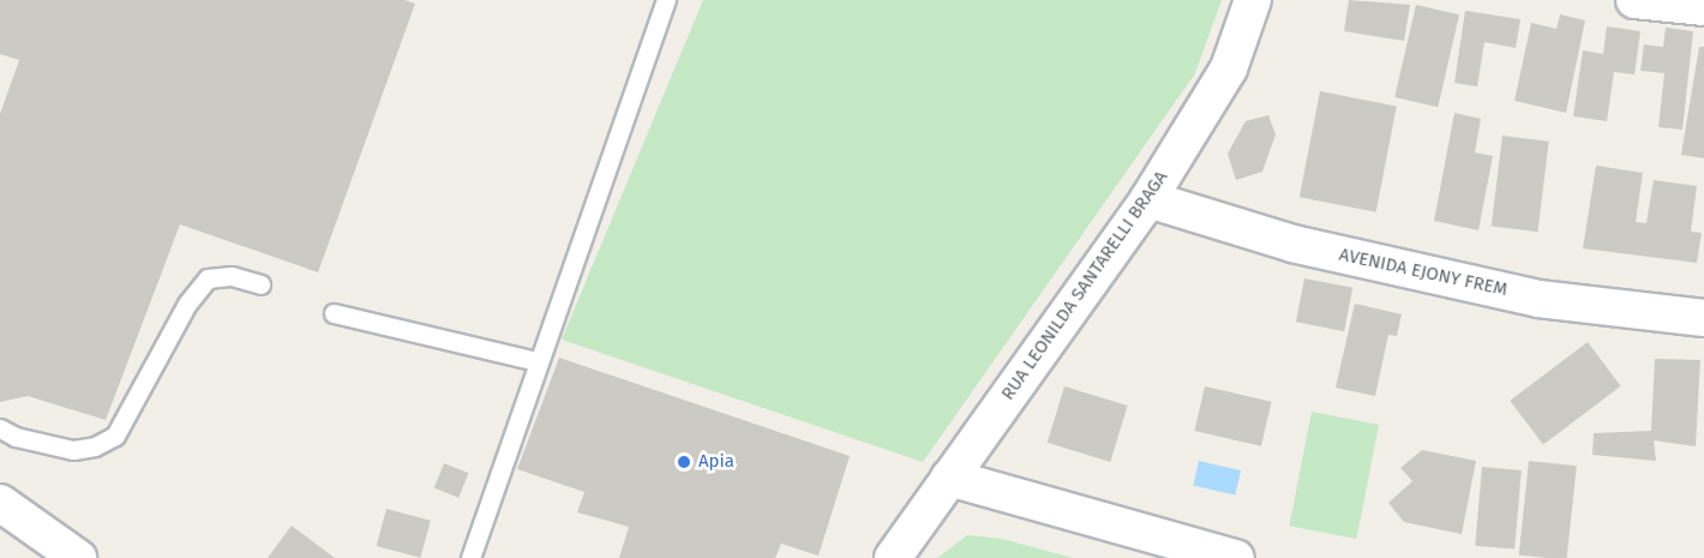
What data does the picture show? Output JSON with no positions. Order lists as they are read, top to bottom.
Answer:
{
  "streets": {
    "street": ["AVENIDA EJONY FREM", "RUA LEONILDA SANTARELLI BRAGA"]
  },
  "crossings": [
    ["AVENIDA EJONY FREM", "RUA LEONILDA SANTARELLI BRAGA"]
  ],
  "places": ["Apia"]
}
